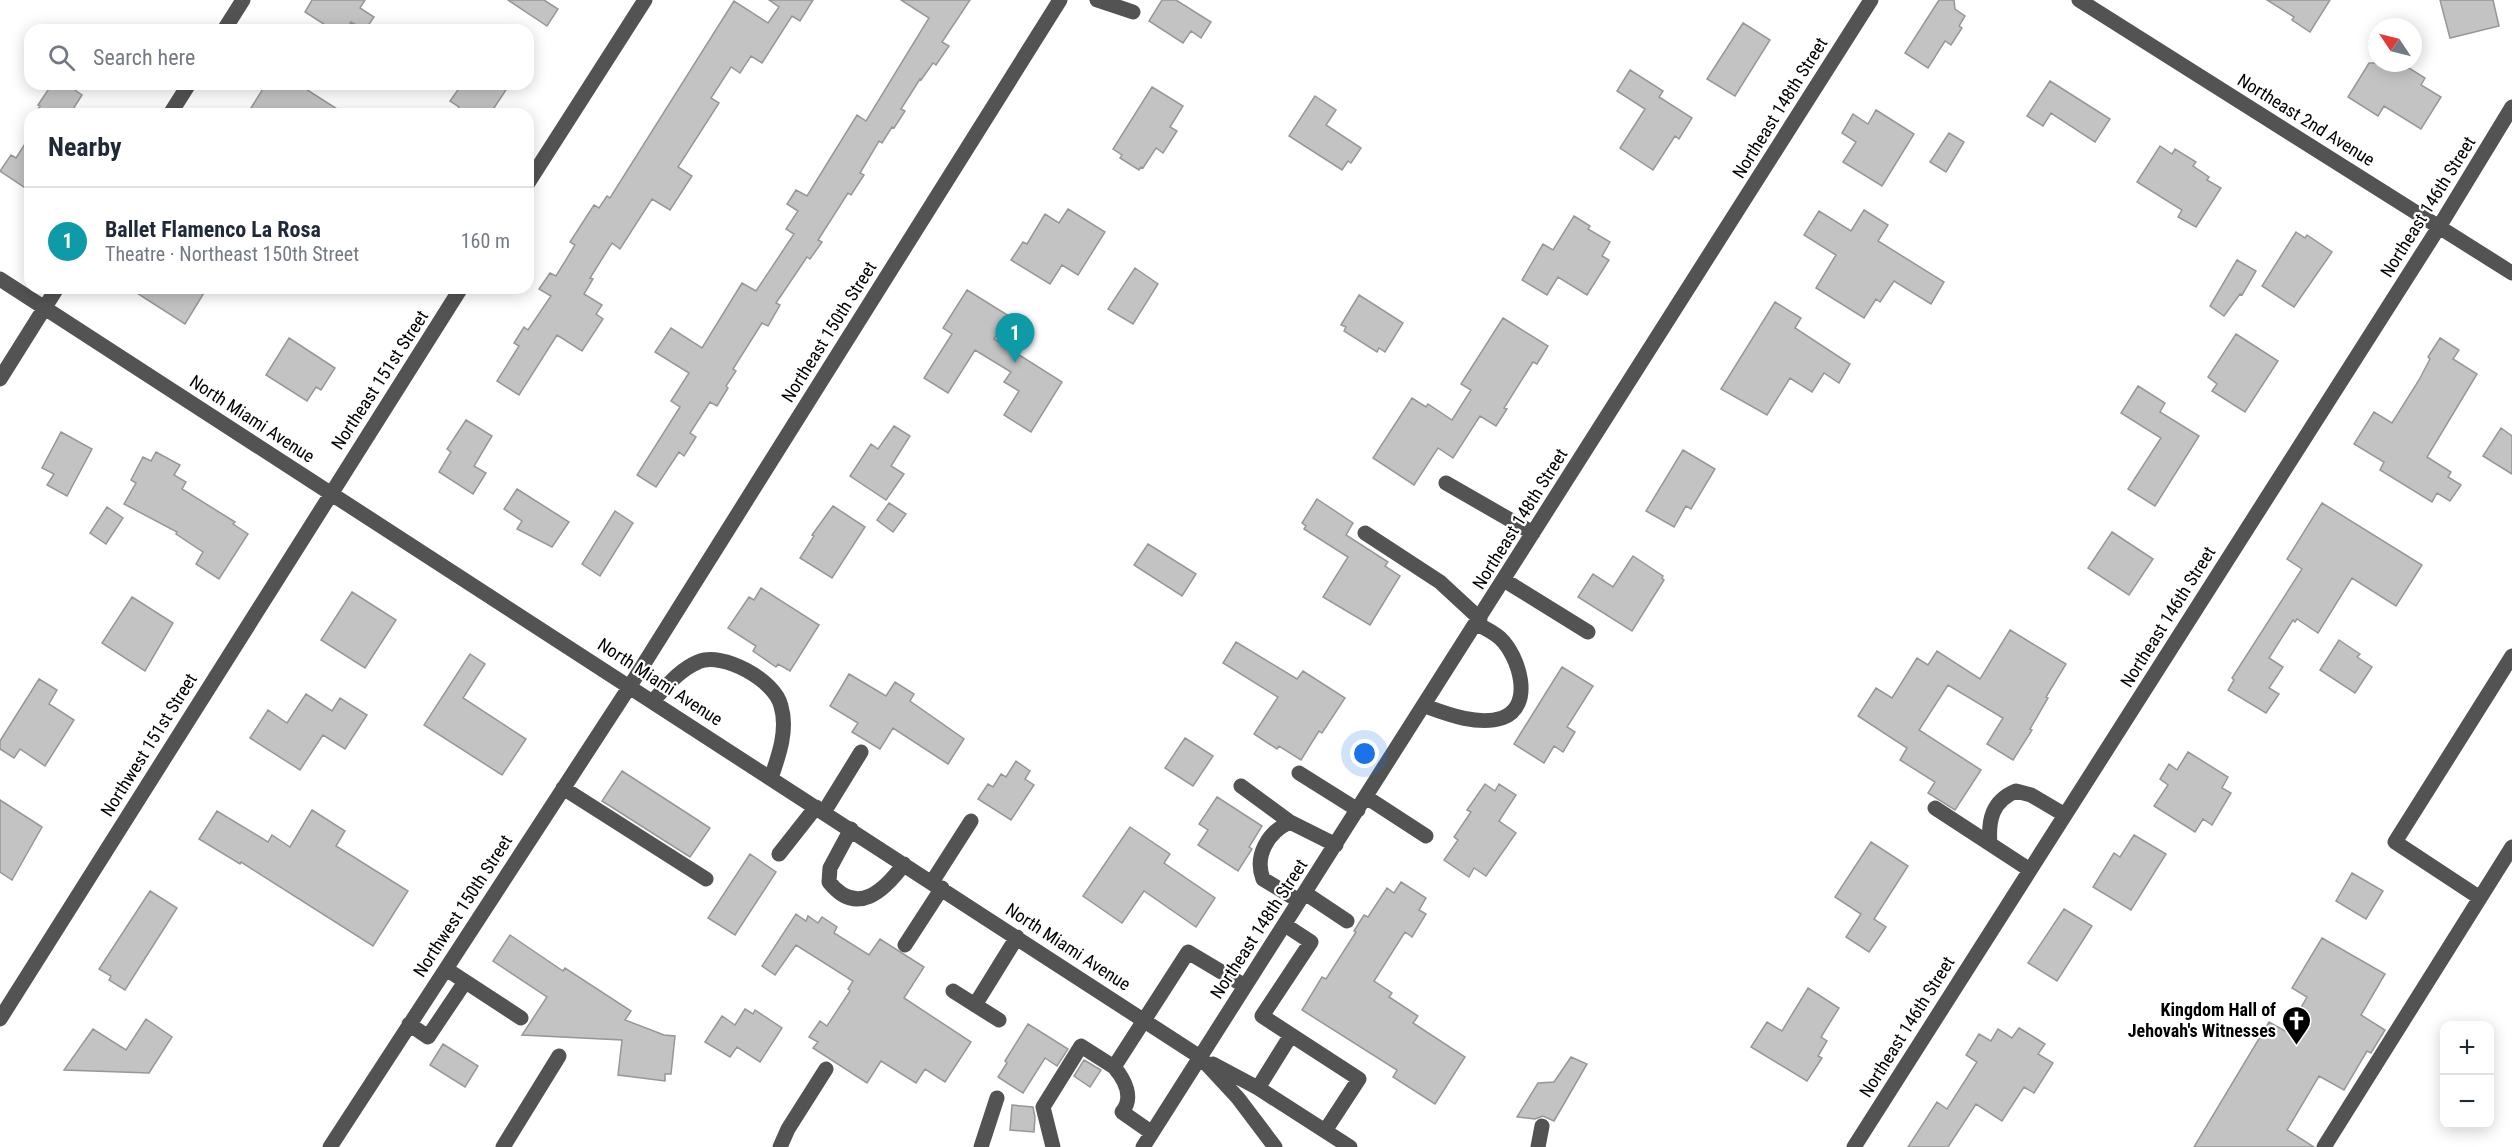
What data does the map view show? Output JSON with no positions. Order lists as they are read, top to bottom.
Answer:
{
  "streets": {
    "street": [
      "Northeast 148th Street",
      "Northeast 2nd Avenue",
      "Northeast 146th Street",
      "Northeast 150th Street",
      "Northeast 151st Street",
      "North Miami Avenue",
      "Northwest 151st Street",
      "Northwest 150th Street"
    ]
  },
  "crossings": [
    ["Northeast 148th Street", "North Miami Avenue"],
    ["Northeast 2nd Avenue", "Northeast 146th Street"],
    ["Northeast 150th Street", "North Miami Avenue"],
    ["Northeast 150th Street", "Northwest 150th Street"],
    ["Northeast 151st Street", "North Miami Avenue"],
    ["Northeast 151st Street", "Northwest 151st Street"],
    ["North Miami Avenue", "Northwest 151st Street"],
    ["North Miami Avenue", "Northwest 150th Street"]
  ],
  "places": {
    "church": ["Kingdom Hall of Jehovah's Witnesses"]
  },
  "north": "top left",
  "page": {
    "search": "Search here",
    "heading": "Nearby",
    "list": [
      {
        "mark": "1",
        "name": "Ballet Flamenco La Rosa",
        "note": "Theatre · Northeast 150th Street",
        "value": "160 m"
      }
    ],
    "pins": "1",
    "map_buttons": ["+", "−"]
  }
}
